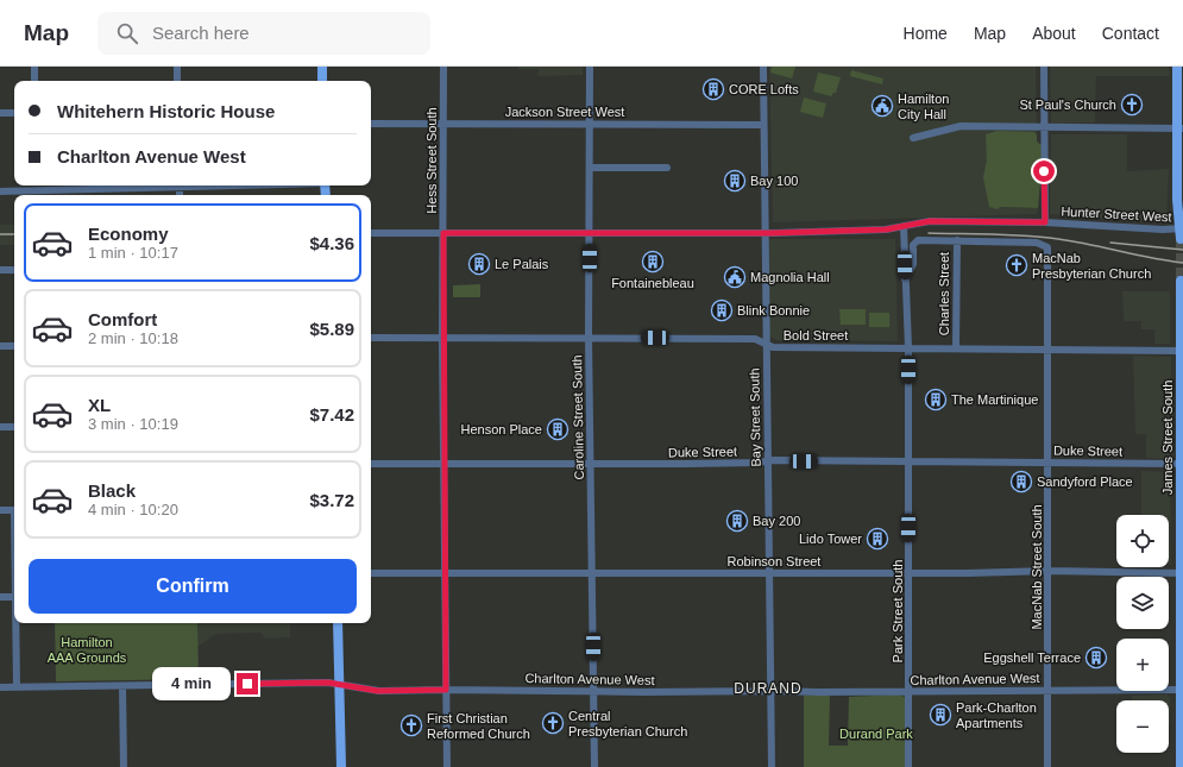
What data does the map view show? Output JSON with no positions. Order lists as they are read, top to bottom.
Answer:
{
  "streets": {
    "main road": ["James Street South"],
    "street": [
      "Jackson Street West",
      "Hess Street South",
      "Hunter Street West",
      "Charles Street",
      "Bold Street",
      "Caroline Street South",
      "Bay Street South",
      "Duke Street",
      "Robinson Street",
      "MacNab Street South",
      "Park Street South",
      "Charlton Avenue West"
    ]
  },
  "crossings": [
    ["Jackson Street West", "Hess Street South"],
    ["Jackson Street West", "Caroline Street South"],
    ["Jackson Street West", "Bay Street South"],
    ["Hess Street South", "Hunter Street West"],
    ["Hess Street South", "Bold Street"],
    ["Hess Street South", "Duke Street"],
    ["Hess Street South", "Robinson Street"],
    ["Hess Street South", "Charlton Avenue West"],
    ["Hunter Street West", "Caroline Street South"],
    ["Hunter Street West", "Bay Street South"],
    ["Hunter Street West", "Park Street South"],
    ["Charles Street", "Bold Street"],
    ["Charles Street", "MacNab Street South"],
    ["Bold Street", "Caroline Street South"],
    ["Bold Street", "Bay Street South"],
    ["Bold Street", "James Street South"],
    ["Bold Street", "MacNab Street South"],
    ["Bold Street", "Park Street South"],
    ["Caroline Street South", "Duke Street"],
    ["Caroline Street South", "Robinson Street"],
    ["Caroline Street South", "Charlton Avenue West"],
    ["Bay Street South", "Duke Street"],
    ["Bay Street South", "Robinson Street"],
    ["Bay Street South", "Charlton Avenue West"],
    ["James Street South", "Duke Street"],
    ["James Street South", "Robinson Street"],
    ["James Street South", "Charlton Avenue West"],
    ["Duke Street", "MacNab Street South"],
    ["Duke Street", "Park Street South"],
    ["Robinson Street", "MacNab Street South"],
    ["Robinson Street", "Park Street South"],
    ["MacNab Street South", "Charlton Avenue West"],
    ["Park Street South", "Charlton Avenue West"]
  ],
  "districts": ["DURAND"],
  "parks": ["Hamilton AAA Grounds", "Durand Park"],
  "places": {
    "building": [
      "CORE Lofts",
      "Bay 100",
      "Fontainebleau",
      "Le Palais",
      "Blink Bonnie",
      "The Martinique",
      "Henson Place",
      "Sandyford Place",
      "Bay 200",
      "Lido Tower",
      "Eggshell Terrace",
      "Park-Charlton Apartments"
    ],
    "church": [
      "St Paul's Church",
      "MacNab Presbyterian Church",
      "Central Presbyterian Church",
      "First Christian Reformed Church"
    ],
    "public building": ["Hamilton City Hall", "Magnolia Hall"]
  },
  "page": {
    "header": "Map",
    "search": "Search here",
    "nav": [
      "Home",
      "Map",
      "About",
      "Contact"
    ],
    "banner": ["Whitehern Historic House", "Charlton Avenue West"],
    "list": [
      {
        "name": "Economy",
        "note": "1 min · 10:17",
        "value": "$4.36"
      },
      {
        "name": "Comfort",
        "note": "2 min · 10:18",
        "value": "$5.89"
      },
      {
        "name": "XL",
        "note": "3 min · 10:19",
        "value": "$7.42"
      },
      {
        "name": "Black",
        "note": "4 min · 10:20",
        "value": "$3.72"
      }
    ],
    "map_buttons": ["+", "−"],
    "buttons": "Confirm",
    "bubble": "4 min"
  }
}
